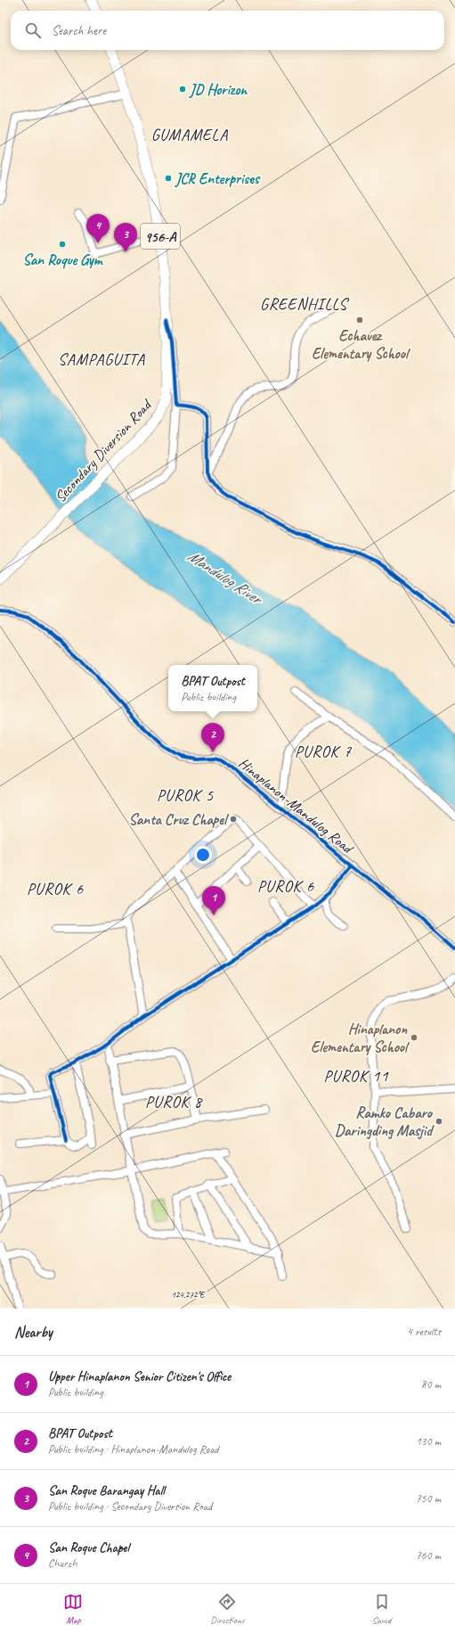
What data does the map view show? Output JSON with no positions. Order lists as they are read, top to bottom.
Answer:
{
  "streets": {
    "main road": ["956-A", "Secondary Diversion Road"],
    "street": ["Hinaplanon-Mandulog Road"]
  },
  "districts": [
    "GUMAMELA",
    "GREENHILLS",
    "SAMPAGUITA",
    "PUROK 7",
    "PUROK 5",
    "PUROK 6",
    "PUROK 6",
    "PUROK 11",
    "PUROK 8"
  ],
  "water": ["Mandulog River"],
  "places": [
    "JD Horizon",
    "JCR Enterprises",
    "San Roque Gym",
    "Echavez Elementary School",
    "Santa Cruz Chapel",
    "Hinaplanon Elementary School",
    "Ramko Cabaro Daringding Masjid"
  ],
  "page": {
    "search": "Search here",
    "pins": [
      "4",
      "3",
      "2",
      "1"
    ],
    "popup": ["BPAT Outpost", "Public building"],
    "heading": ["Nearby", "4 results"],
    "list": [
      {
        "mark": "1",
        "name": "Upper Hinaplanon Senior Citizen's Office",
        "note": "Public building",
        "value": "80 m"
      },
      {
        "mark": "2",
        "name": "BPAT Outpost",
        "note": "Public building · Hinaplanon-Mandulog Road",
        "value": "130 m"
      },
      {
        "mark": "3",
        "name": "San Roque Barangay Hall",
        "note": "Public building · Secondary Diversion Road",
        "value": "750 m"
      },
      {
        "mark": "4",
        "name": "San Roque Chapel",
        "note": "Church",
        "value": "760 m"
      }
    ],
    "nav": ["Map", "Directions", "Saved"]
  },
  "coordinates": ["124.272°E"]
}
